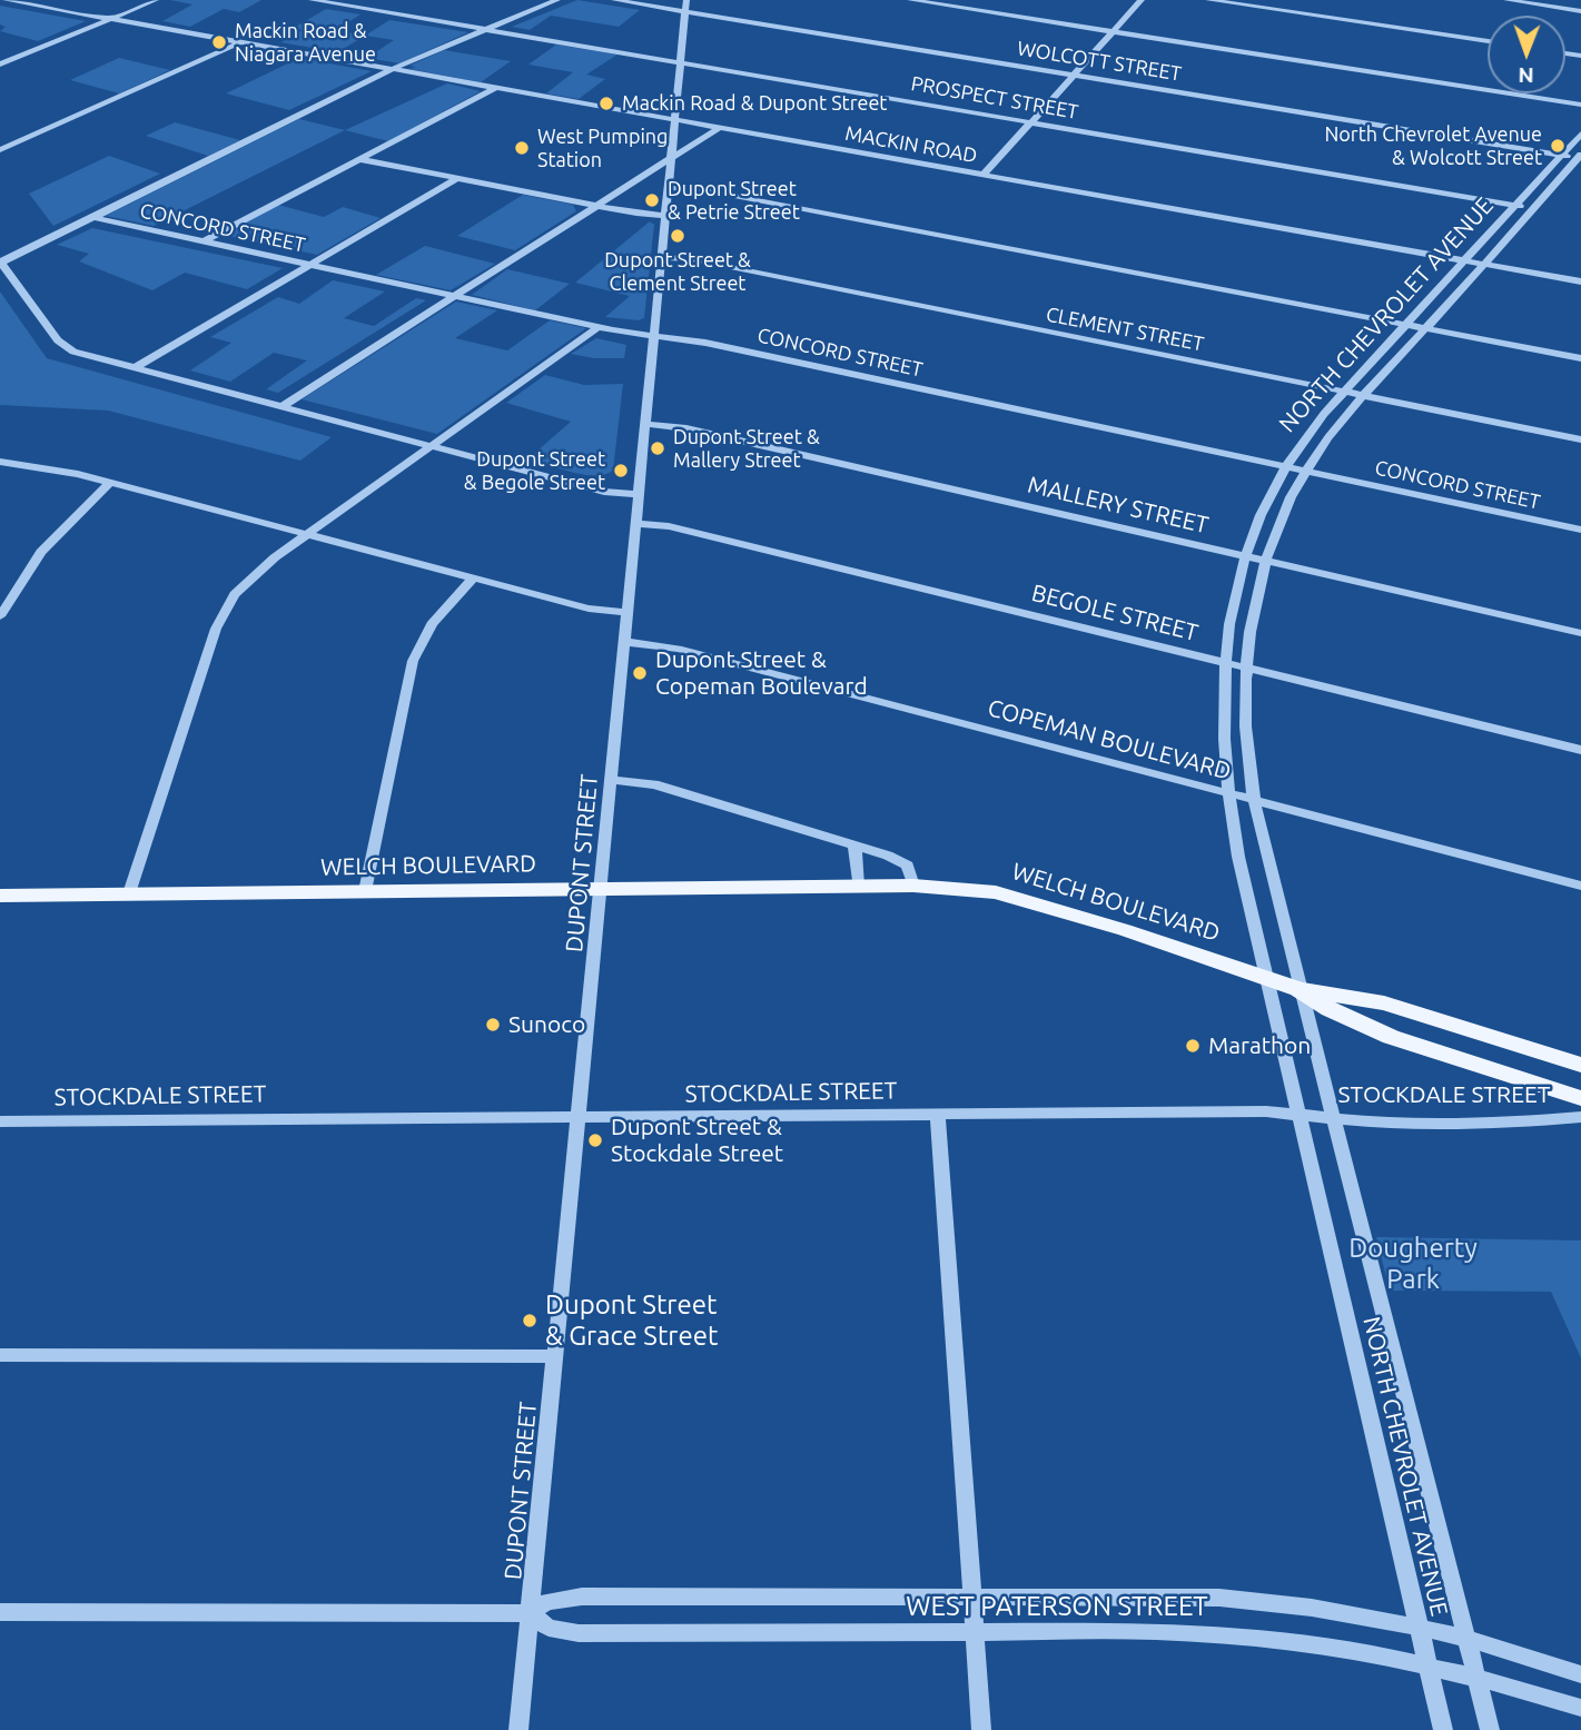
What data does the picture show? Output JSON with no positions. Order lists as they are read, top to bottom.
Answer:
{
  "streets": {
    "main road": ["WELCH BOULEVARD"],
    "street": [
      "WOLCOTT STREET",
      "PROSPECT STREET",
      "MACKIN ROAD",
      "CONCORD STREET",
      "NORTH CHEVROLET AVENUE",
      "CLEMENT STREET",
      "MALLERY STREET",
      "BEGOLE STREET",
      "COPEMAN BOULEVARD",
      "DUPONT STREET",
      "STOCKDALE STREET",
      "WEST PATERSON STREET"
    ]
  },
  "crossings": [
    ["WOLCOTT STREET", "NORTH CHEVROLET AVENUE"],
    ["WOLCOTT STREET", "DUPONT STREET"],
    ["PROSPECT STREET", "NORTH CHEVROLET AVENUE"],
    ["PROSPECT STREET", "DUPONT STREET"],
    ["MACKIN ROAD", "NORTH CHEVROLET AVENUE"],
    ["MACKIN ROAD", "DUPONT STREET"],
    ["CONCORD STREET", "NORTH CHEVROLET AVENUE"],
    ["CONCORD STREET", "DUPONT STREET"],
    ["NORTH CHEVROLET AVENUE", "CLEMENT STREET"],
    ["NORTH CHEVROLET AVENUE", "MALLERY STREET"],
    ["NORTH CHEVROLET AVENUE", "BEGOLE STREET"],
    ["NORTH CHEVROLET AVENUE", "COPEMAN BOULEVARD"],
    ["NORTH CHEVROLET AVENUE", "WELCH BOULEVARD"],
    ["NORTH CHEVROLET AVENUE", "STOCKDALE STREET"],
    ["NORTH CHEVROLET AVENUE", "WEST PATERSON STREET"],
    ["CLEMENT STREET", "DUPONT STREET"],
    ["MALLERY STREET", "DUPONT STREET"],
    ["BEGOLE STREET", "DUPONT STREET"],
    ["COPEMAN BOULEVARD", "DUPONT STREET"],
    ["DUPONT STREET", "WELCH BOULEVARD"],
    ["DUPONT STREET", "STOCKDALE STREET"],
    ["DUPONT STREET", "WEST PATERSON STREET"]
  ],
  "parks": ["Dougherty Park"],
  "places": [
    "Mackin Road & Niagara Avenue",
    "Mackin Road & Dupont Street",
    "North Chevrolet Avenue & Wolcott Street",
    "West Pumping Station",
    "Dupont Street & Petrie Street",
    "Dupont Street & Clement Street",
    "Dupont Street & Mallery Street",
    "Dupont Street & Begole Street",
    "Dupont Street & Copeman Boulevard",
    "Sunoco",
    "Marathon",
    "Dupont Street & Stockdale Street",
    "Dupont Street & Grace Street"
  ],
  "north": "bottom"
}
